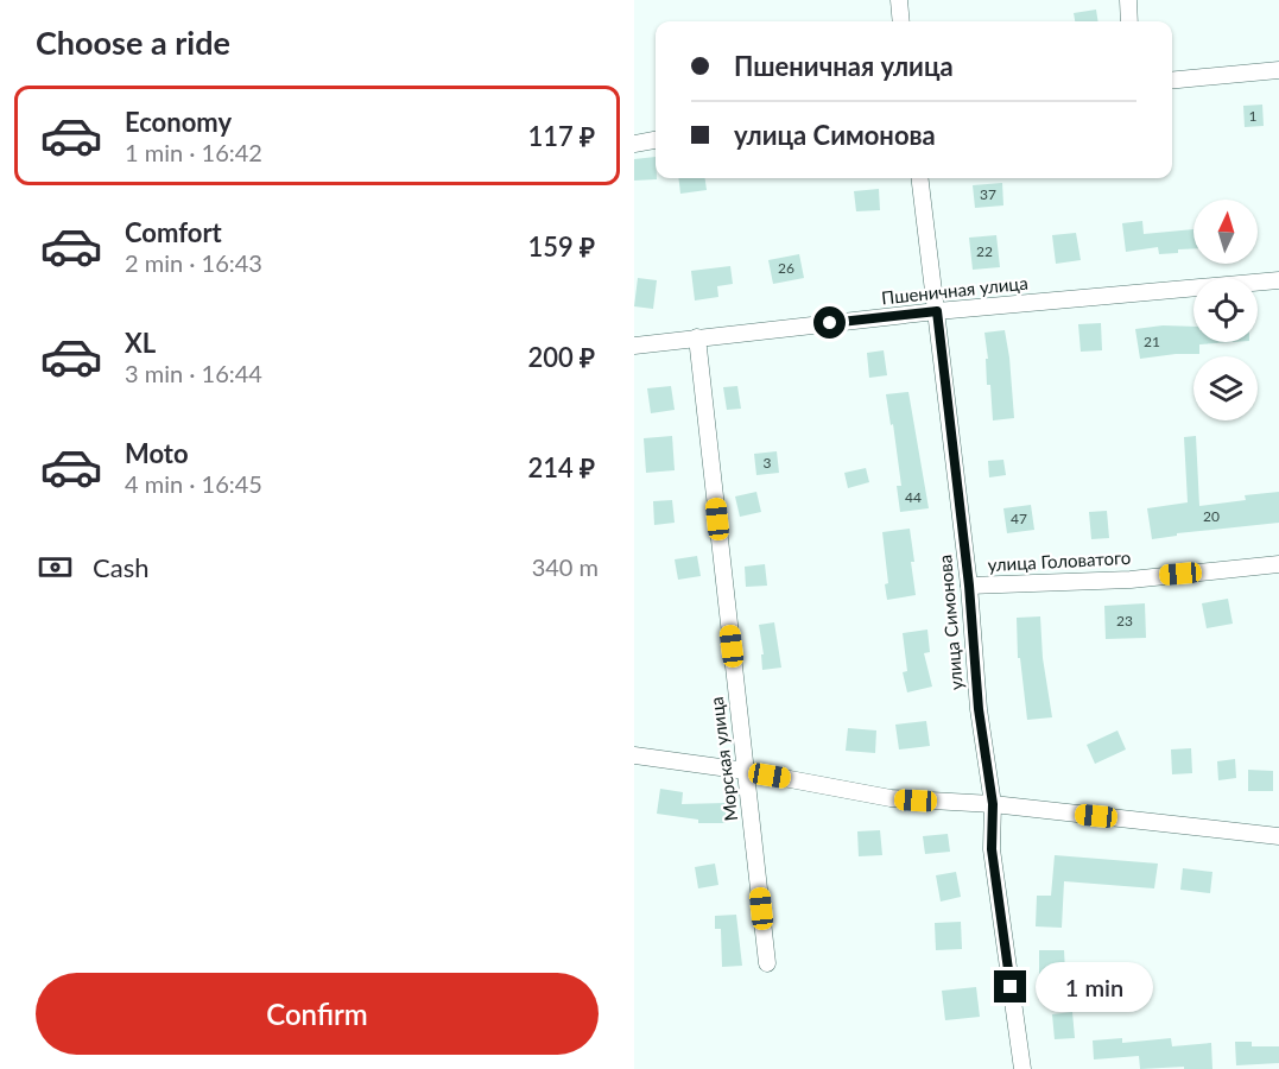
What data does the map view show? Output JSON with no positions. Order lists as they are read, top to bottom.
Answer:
{
  "streets": {
    "street": [
      "Пшеничная улица",
      "улица Головатого",
      "улица Симонова",
      "Морская улица"
    ]
  },
  "crossings": [
    ["Пшеничная улица", "улица Симонова"],
    ["Пшеничная улица", "Морская улица"],
    ["улица Головатого", "улица Симонова"]
  ],
  "house_numbers": [
    "1",
    "37",
    "22",
    "26",
    "21",
    "3",
    "44",
    "20",
    "47",
    "23"
  ],
  "north": "top",
  "page": {
    "heading": "Choose a ride",
    "banner": ["Пшеничная улица", "улица Симонова"],
    "list": [
      {
        "name": "Economy",
        "note": "1 min · 16:42",
        "value": "117 ₽"
      },
      {
        "name": "Comfort",
        "note": "2 min · 16:43",
        "value": "159 ₽"
      },
      {
        "name": "XL",
        "note": "3 min · 16:44",
        "value": "200 ₽"
      },
      {
        "name": "Moto",
        "note": "4 min · 16:45",
        "value": "214 ₽"
      }
    ],
    "pay": ["Cash", "340 m"],
    "buttons": "Confirm",
    "bubble": "1 min"
  }
}
